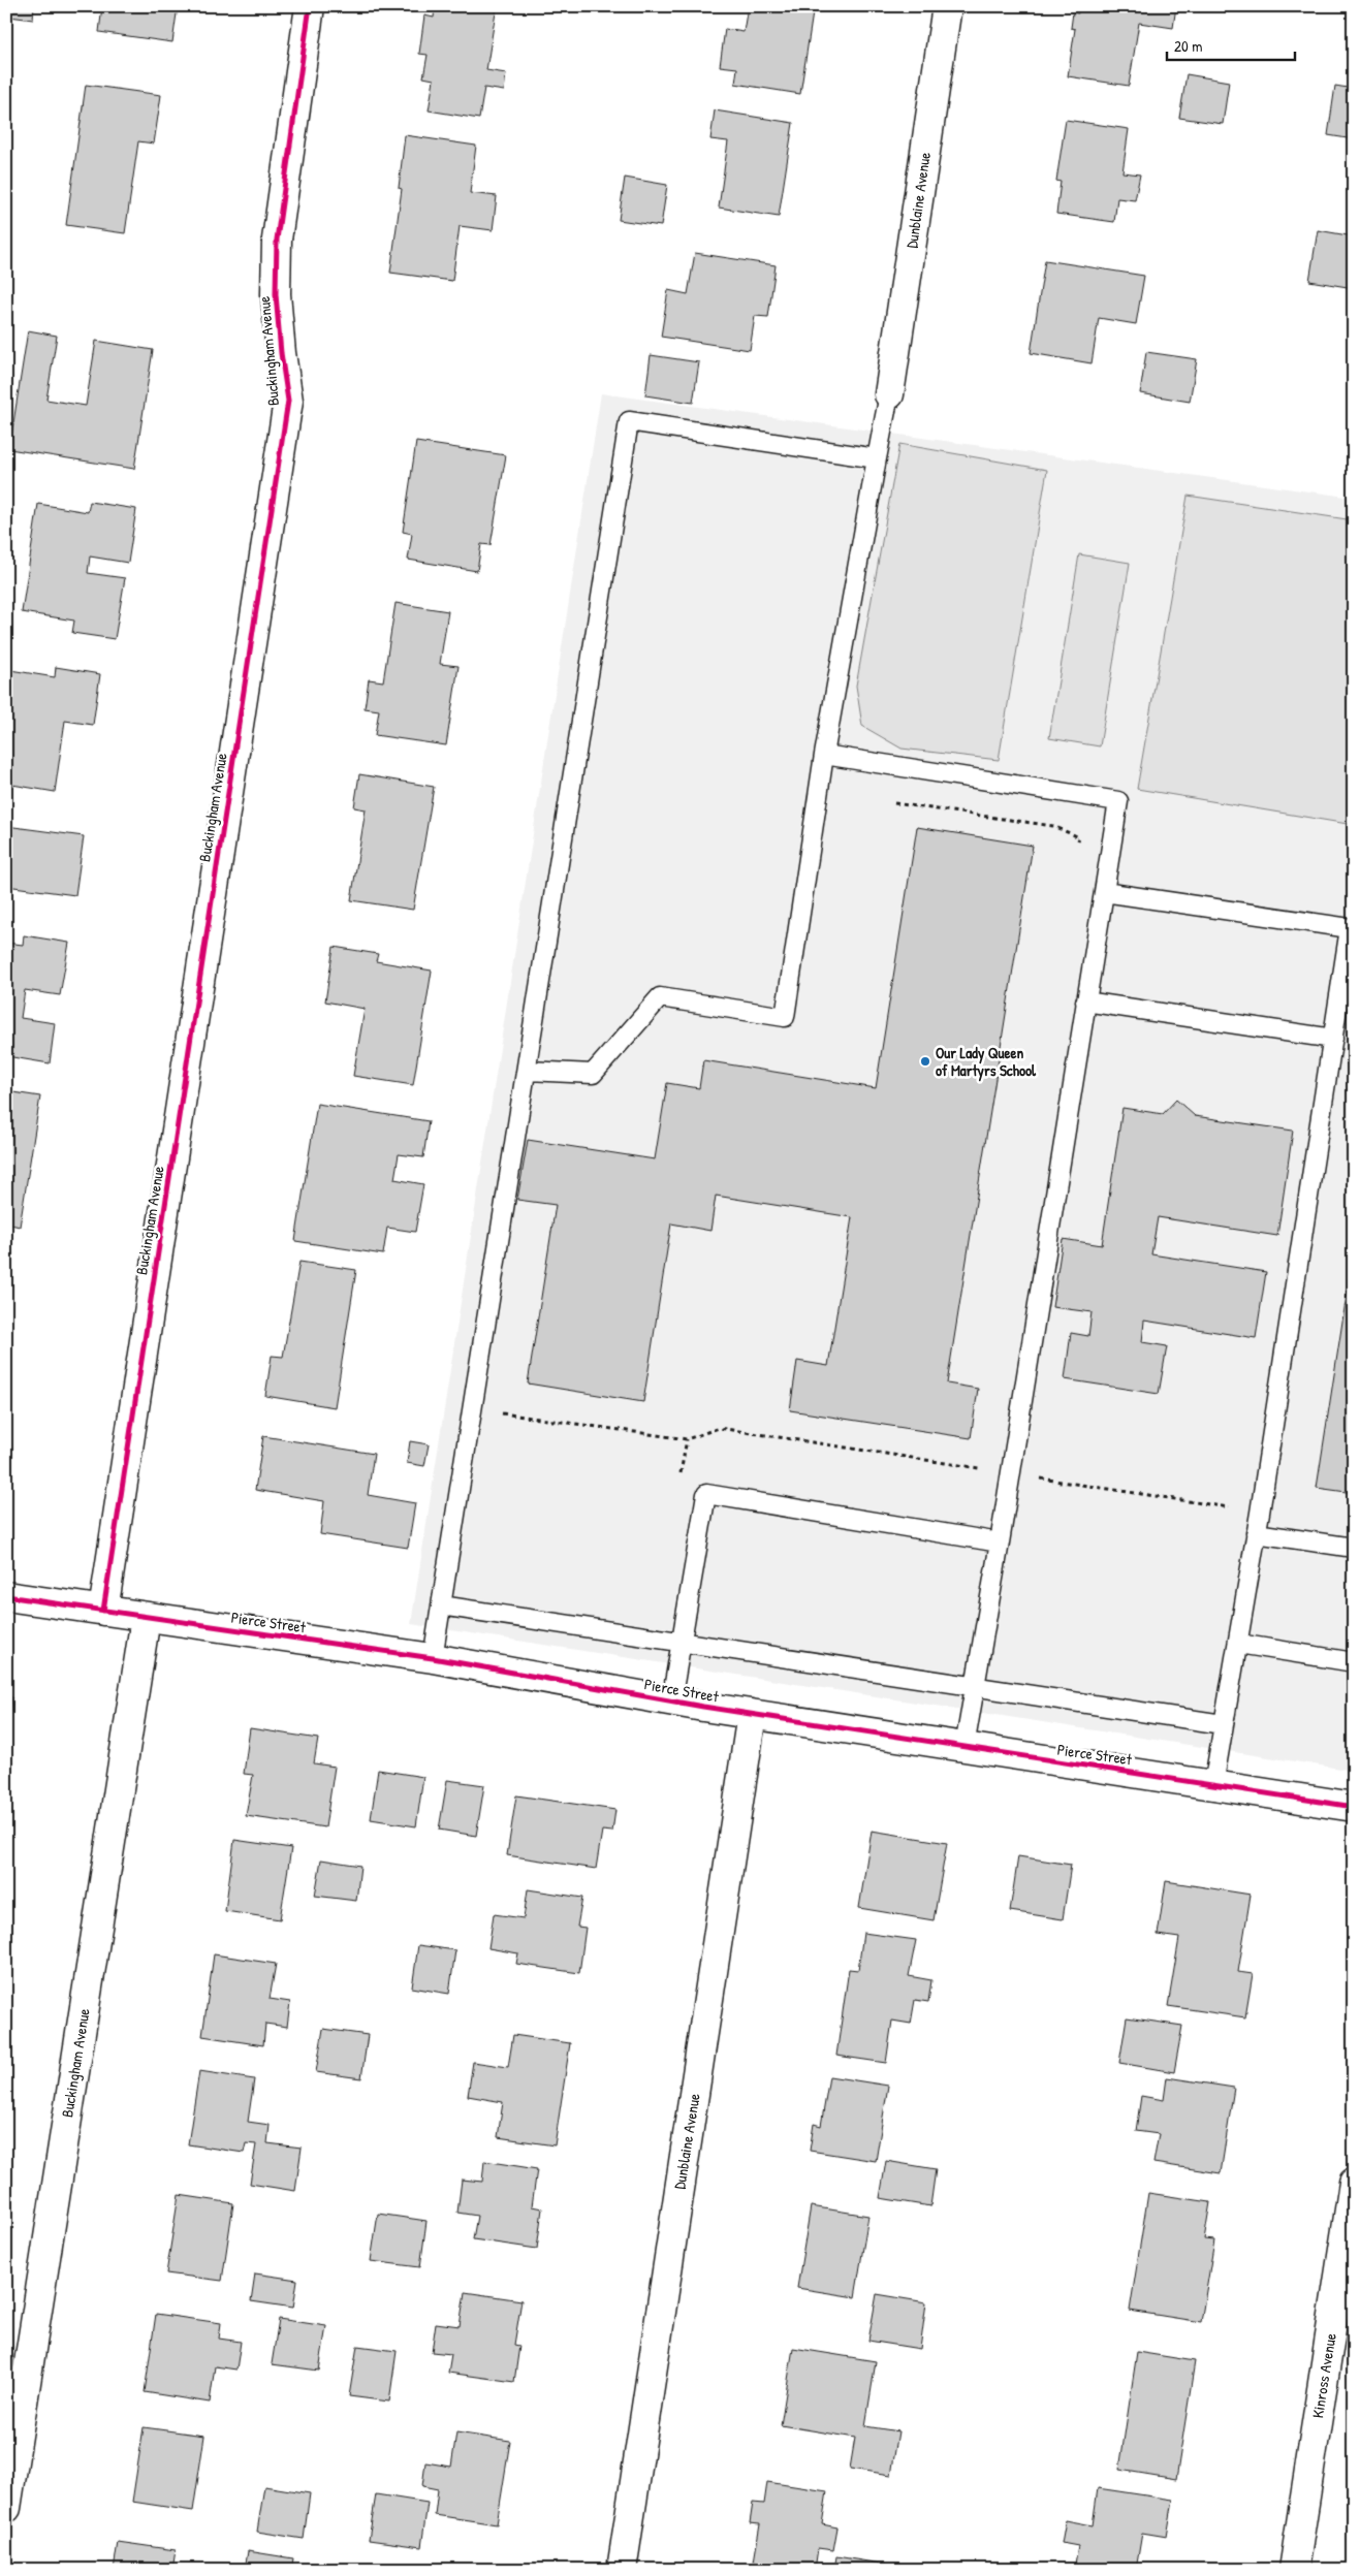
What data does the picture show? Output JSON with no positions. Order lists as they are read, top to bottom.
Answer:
{
  "streets": {
    "street": [
      "Dunblaine Avenue",
      "Buckingham Avenue",
      "Pierce Street",
      "Kinross Avenue"
    ]
  },
  "crossings": [
    ["Dunblaine Avenue", "Pierce Street"],
    ["Buckingham Avenue", "Pierce Street"]
  ],
  "places": ["Our Lady Queen of Martyrs School"],
  "scale_bar": "20 m"
}
